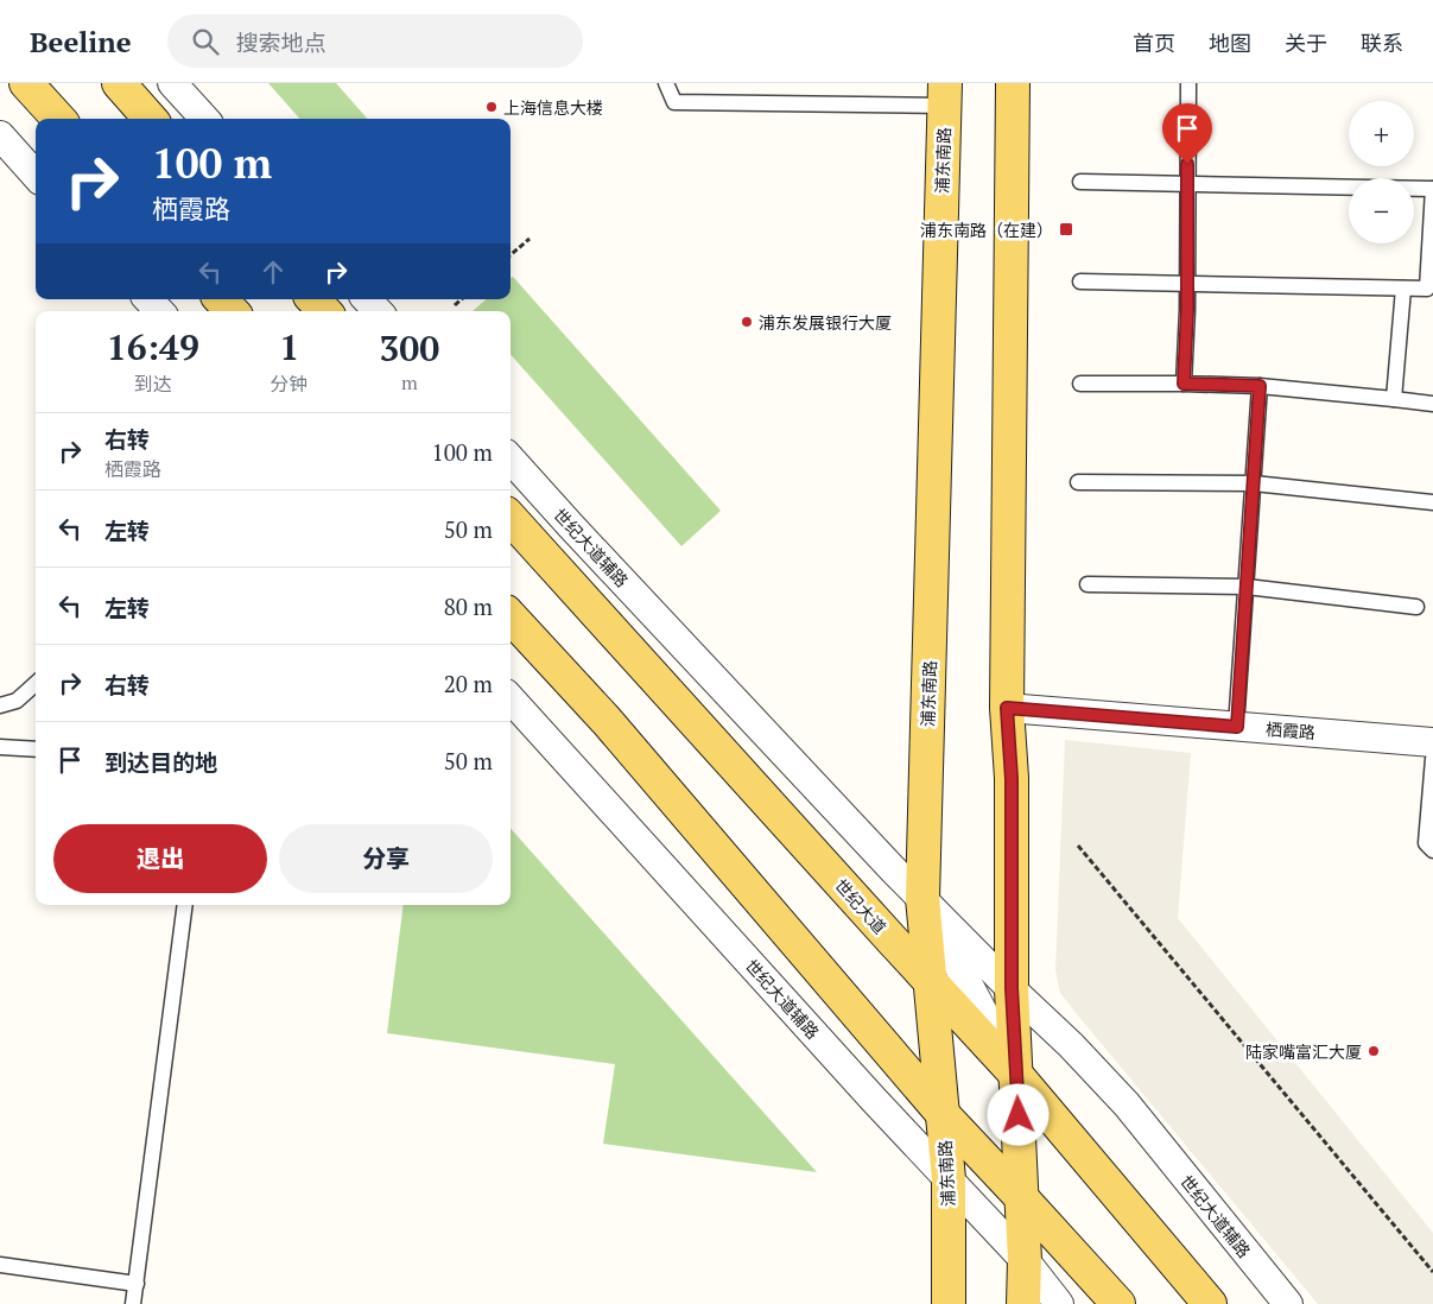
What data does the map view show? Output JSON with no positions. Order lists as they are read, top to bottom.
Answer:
{
  "streets": {
    "main road": ["浦东南路", "世纪大道"],
    "street": ["世纪大道辅路", "栖霞路"]
  },
  "crossings": [
    ["浦东南路", "世纪大道辅路"],
    ["浦东南路", "世纪大道"],
    ["世纪大道辅路", "世纪大道"]
  ],
  "places": {
    "other": ["上海信息大楼", "浦东发展银行大厦", "陆家嘴富汇大厦"],
    "transit": ["浦东南路（在建）"]
  },
  "page": {
    "header": "Beeline",
    "search": "搜索地点",
    "nav": [
      "首页",
      "地图",
      "关于",
      "联系"
    ],
    "map_buttons": ["+", "−"],
    "turn": ["100 m", "栖霞路"],
    "eta": [
      "16:49",
      "到达",
      "1",
      "分钟",
      "300",
      "m"
    ],
    "list": [
      {
        "name": "右转",
        "note": "栖霞路",
        "value": "100 m"
      },
      {
        "name": "左转",
        "value": "50 m"
      },
      {
        "name": "左转",
        "value": "80 m"
      },
      {
        "name": "右转",
        "value": "20 m"
      },
      {
        "name": "到达目的地",
        "value": "50 m"
      }
    ],
    "buttons": ["退出", "分享"]
  }
}
